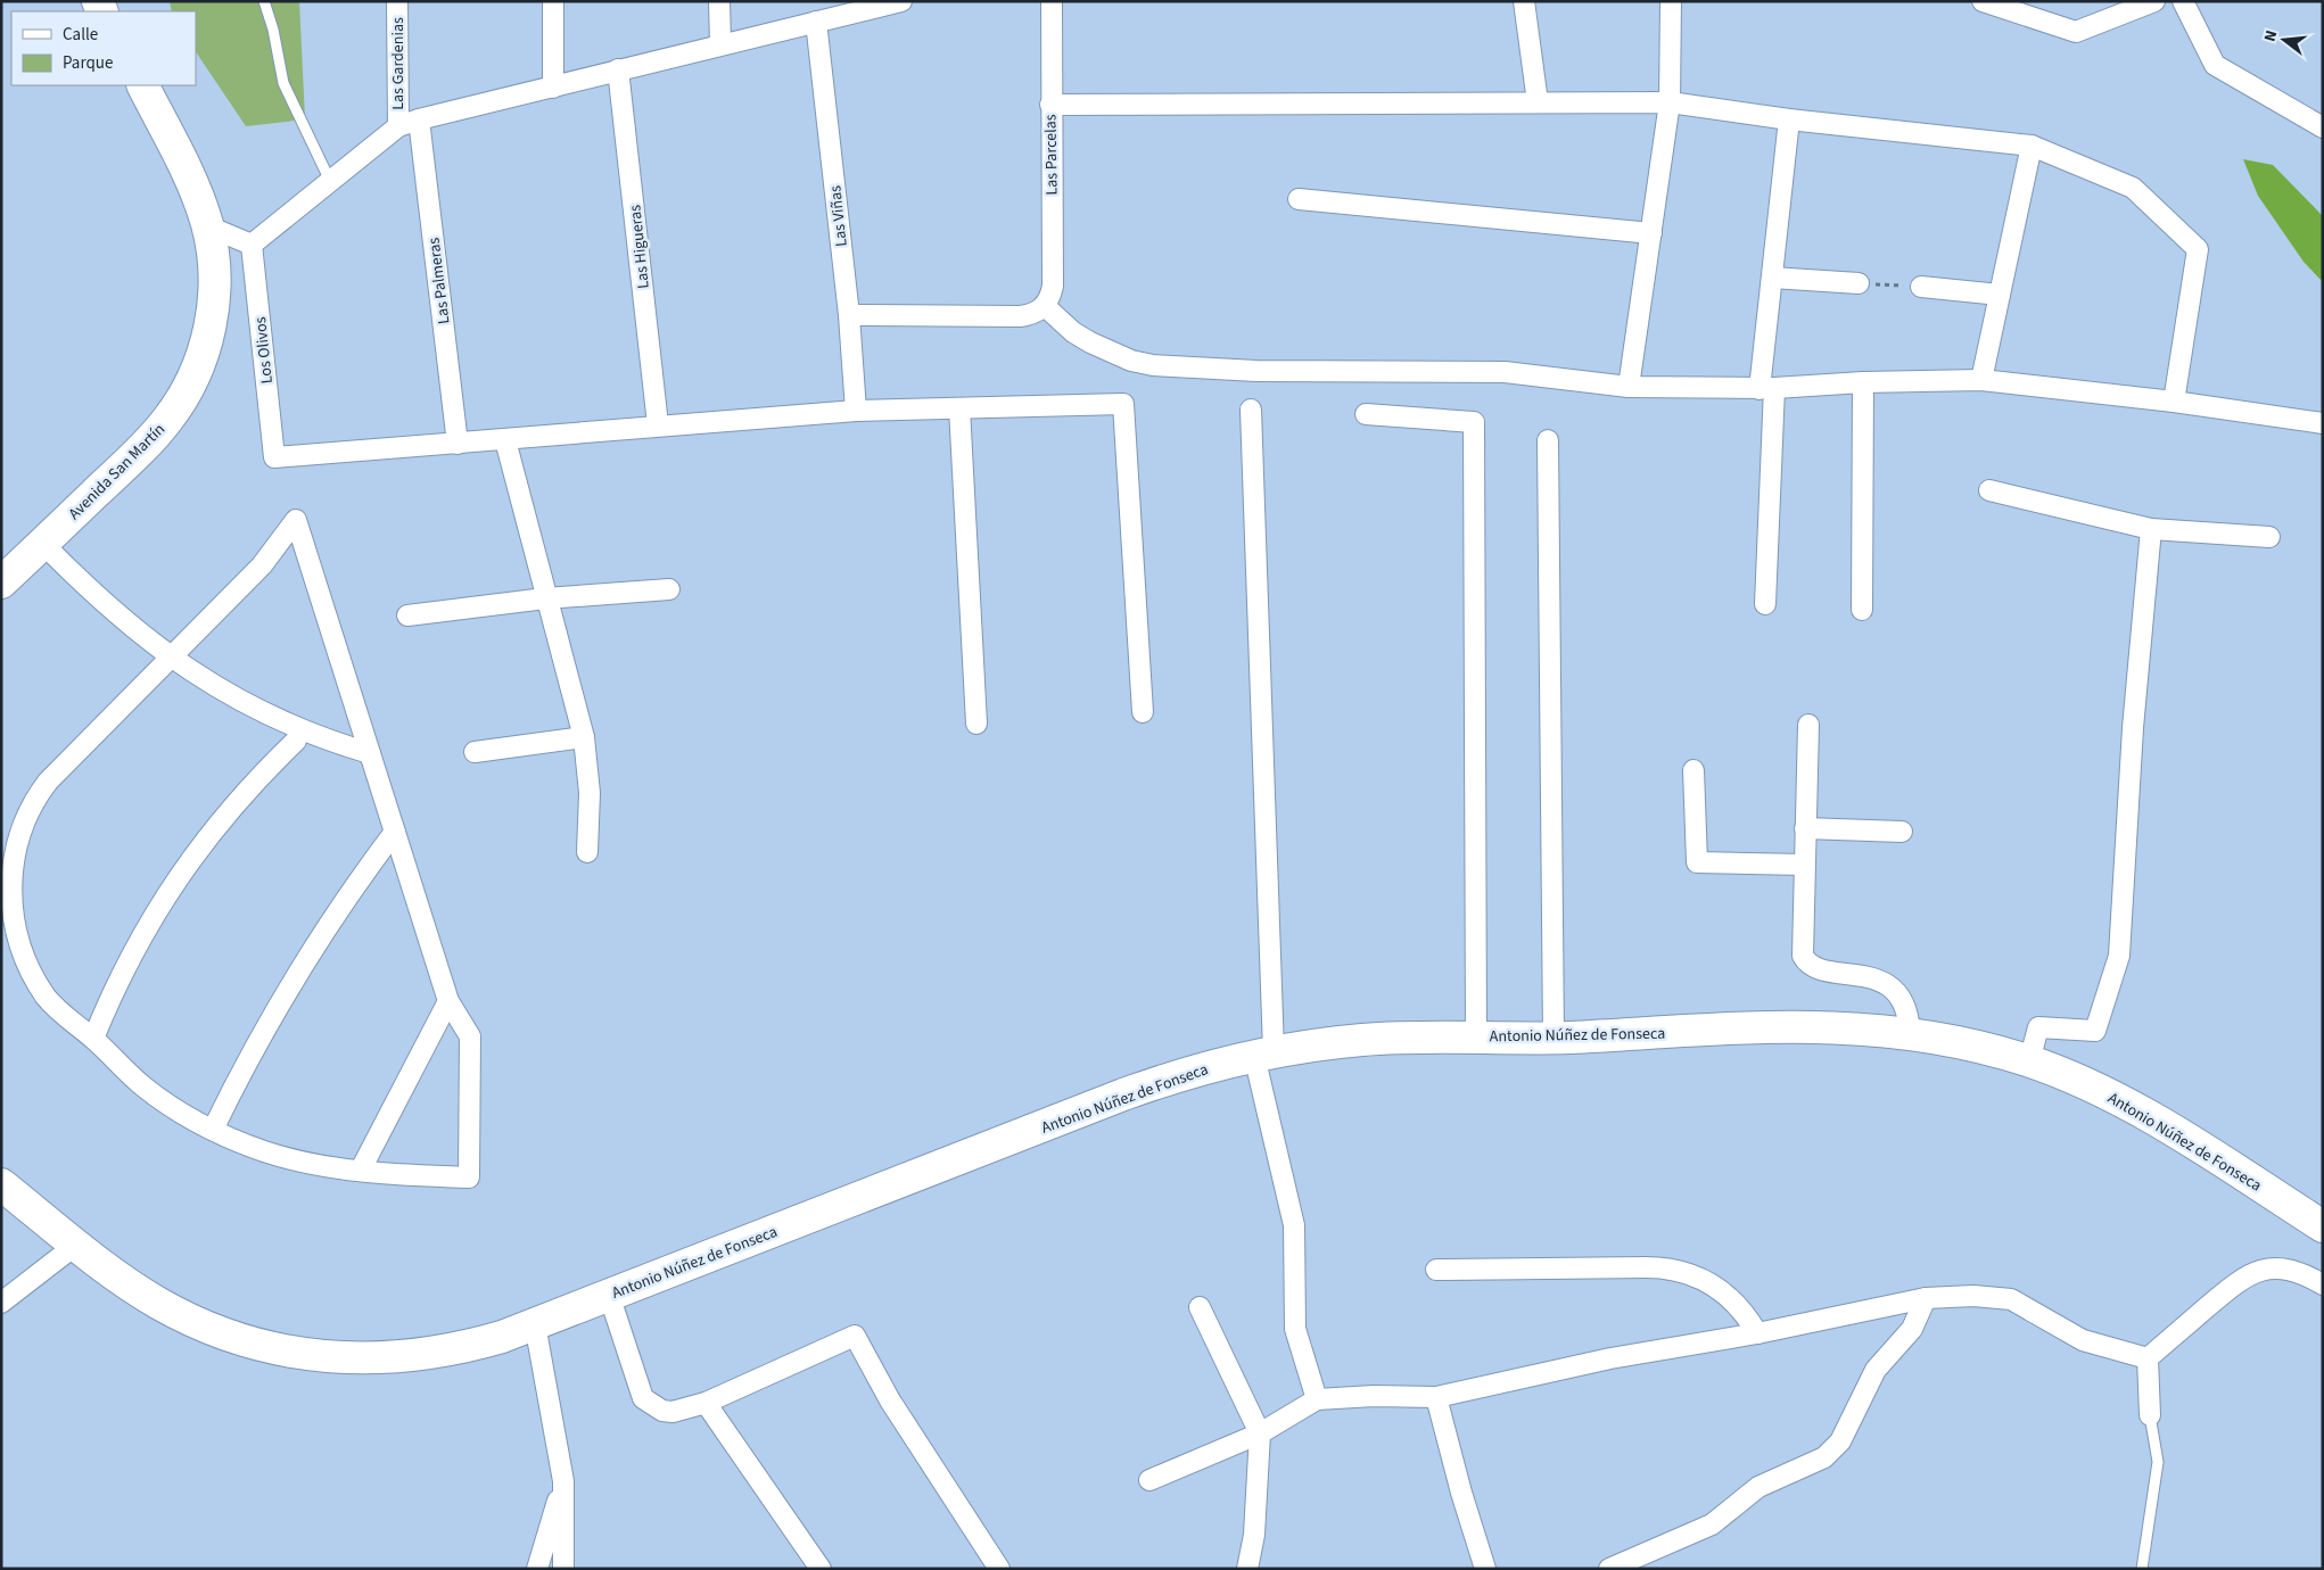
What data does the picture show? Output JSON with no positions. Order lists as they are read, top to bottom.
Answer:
{
  "streets": {
    "main road": ["Avenida San Martín", "Antonio Núñez de Fonseca"],
    "street": [
      "Las Gardenias",
      "Las Parcelas",
      "Las Viñas",
      "Las Higueras",
      "Las Palmeras",
      "Los Olivos"
    ]
  },
  "crossings": [
    ["Las Palmeras", "Los Olivos"]
  ],
  "legend": ["Calle", "Parque"],
  "north": "left"
}
